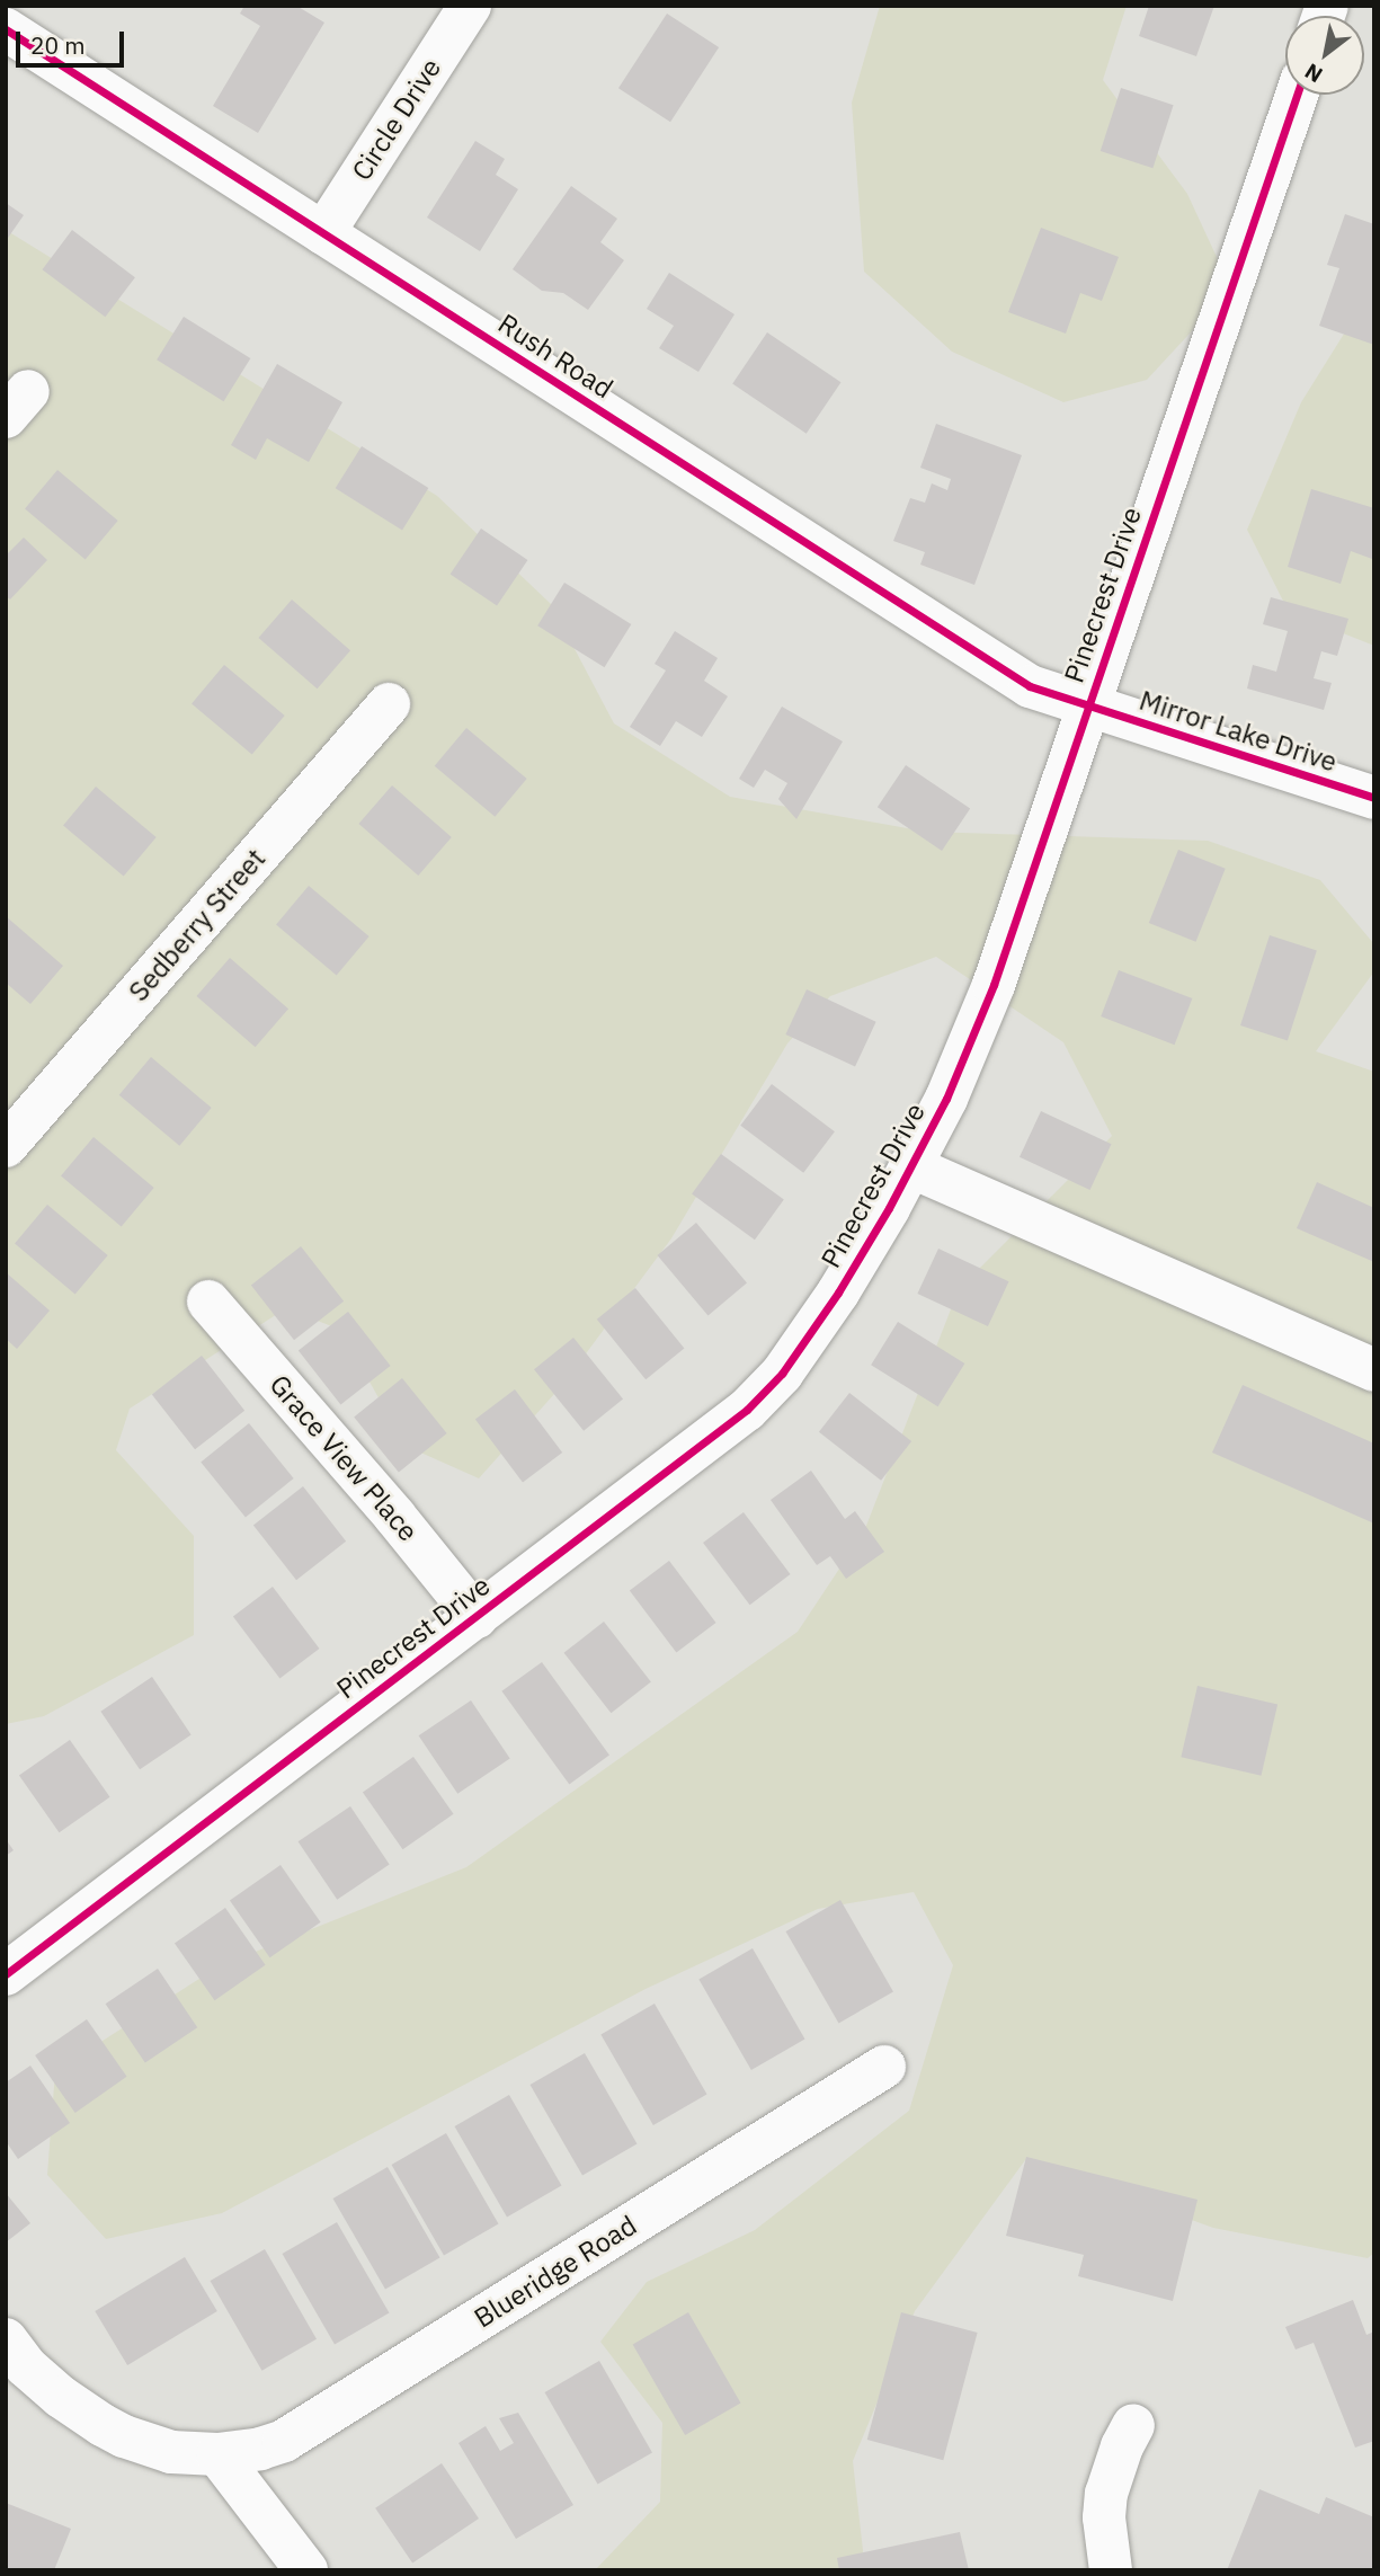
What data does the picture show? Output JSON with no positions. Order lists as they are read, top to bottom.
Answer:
{
  "streets": {
    "street": [
      "Circle Drive",
      "Rush Road",
      "Pinecrest Drive",
      "Mirror Lake Drive",
      "Sedberry Street",
      "Grace View Place",
      "Blueridge Road"
    ]
  },
  "crossings": [
    ["Circle Drive", "Rush Road"],
    ["Rush Road", "Pinecrest Drive"],
    ["Rush Road", "Mirror Lake Drive"],
    ["Pinecrest Drive", "Mirror Lake Drive"],
    ["Pinecrest Drive", "Grace View Place"]
  ],
  "scale_bar": "20 m",
  "north": "bottom left"
}
